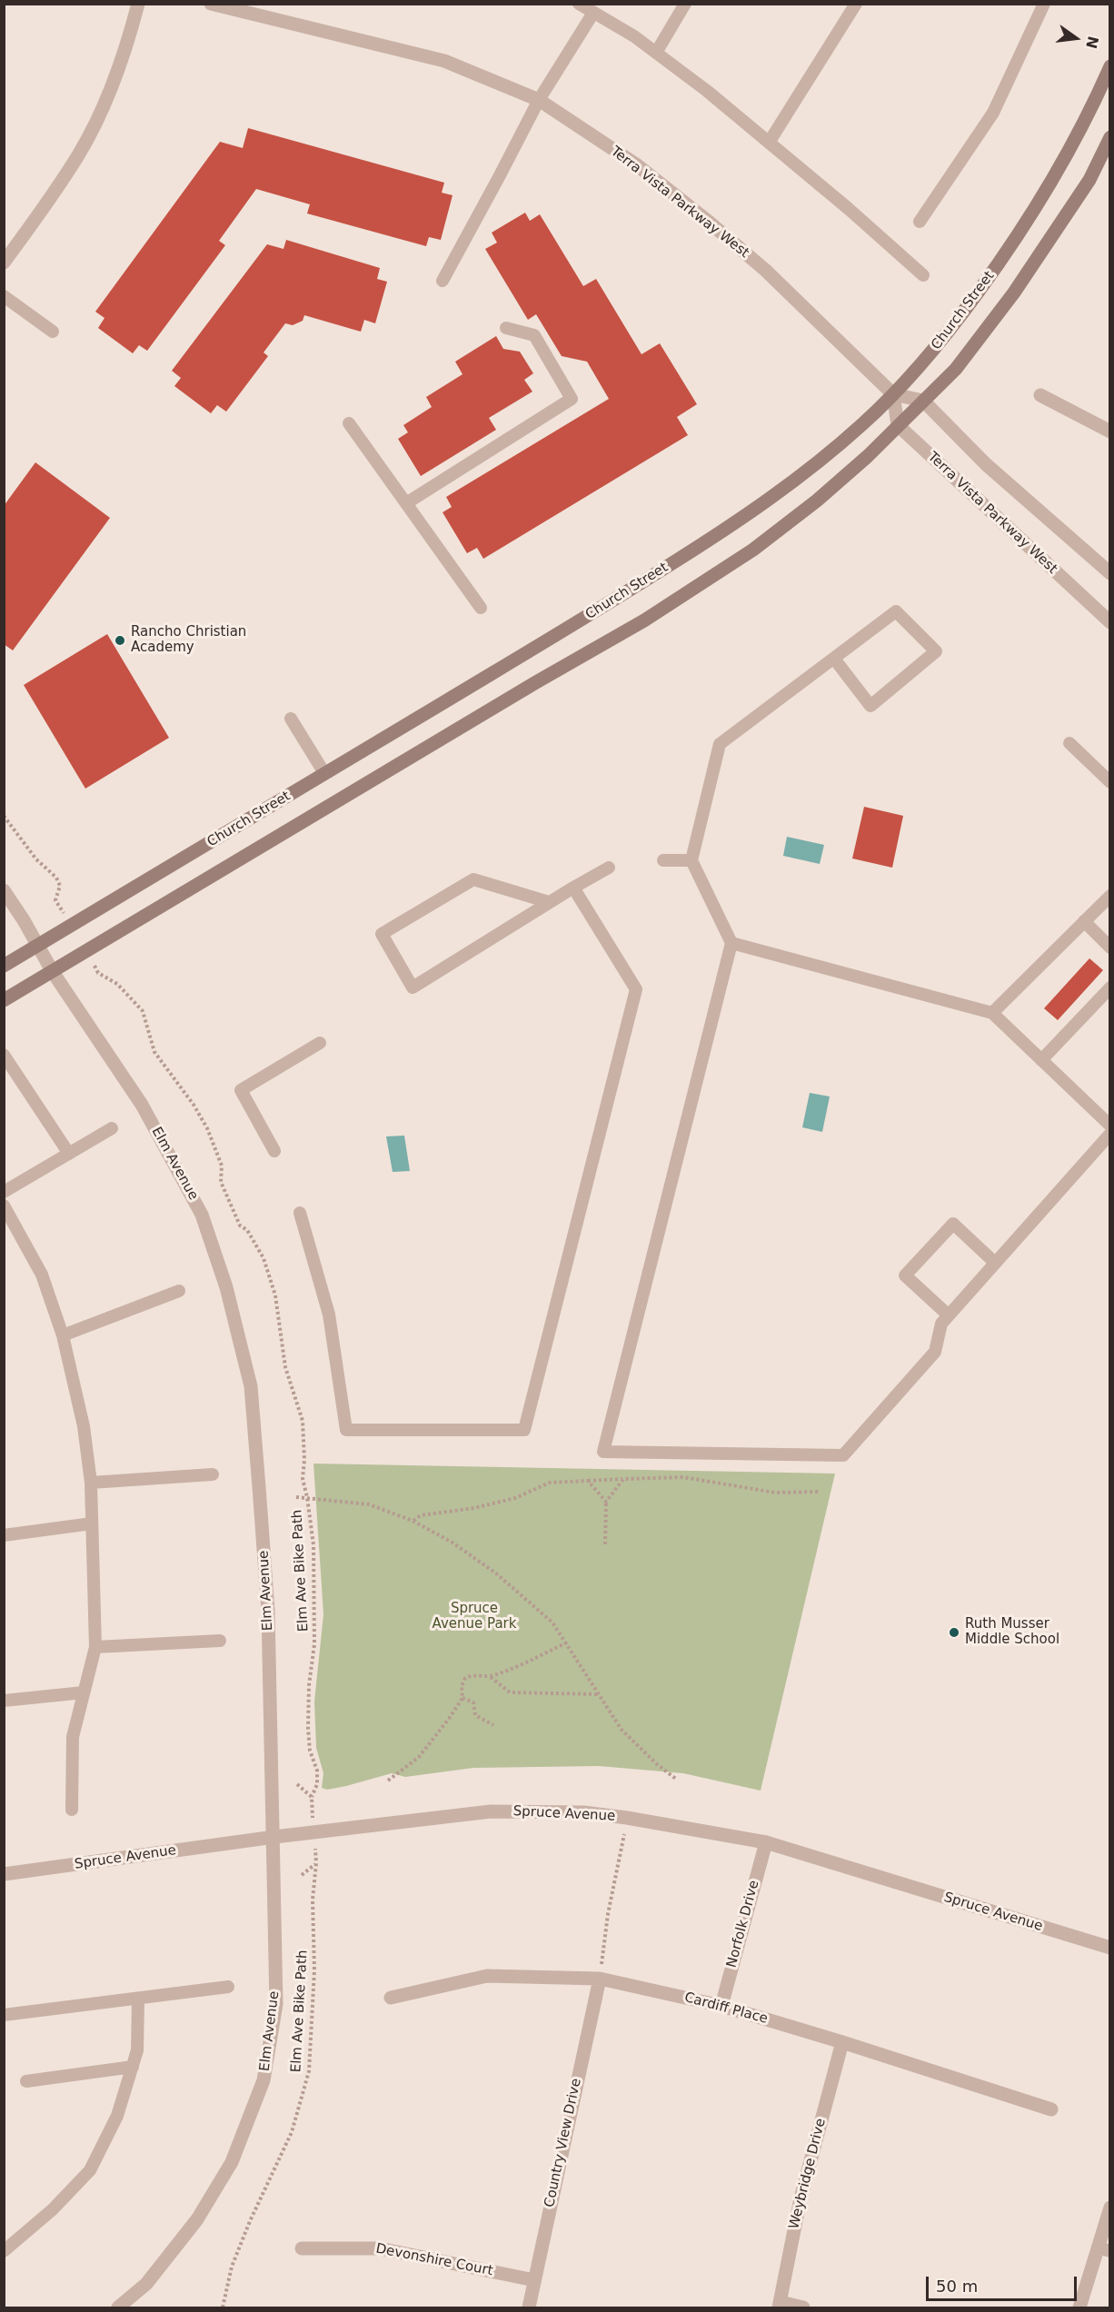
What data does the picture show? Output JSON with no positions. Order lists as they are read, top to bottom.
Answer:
{
  "streets": {
    "main road": ["Church Street"],
    "street": [
      "Terra Vista Parkway West",
      "Elm Avenue",
      "Spruce Avenue",
      "Norfolk Drive",
      "Cardiff Place",
      "Country View Drive",
      "Weybridge Drive",
      "Devonshire Court"
    ],
    "path": ["Elm Ave Bike Path"]
  },
  "crossings": [
    ["Terra Vista Parkway West", "Church Street"],
    ["Church Street", "Elm Avenue"],
    ["Elm Avenue", "Spruce Avenue"],
    ["Spruce Avenue", "Norfolk Drive"],
    ["Norfolk Drive", "Cardiff Place"],
    ["Cardiff Place", "Country View Drive"],
    ["Cardiff Place", "Weybridge Drive"],
    ["Country View Drive", "Devonshire Court"]
  ],
  "parks": ["Spruce Avenue Park"],
  "places": ["Rancho Christian Academy", "Ruth Musser Middle School"],
  "scale_bar": "50 m",
  "north": "right"
}
